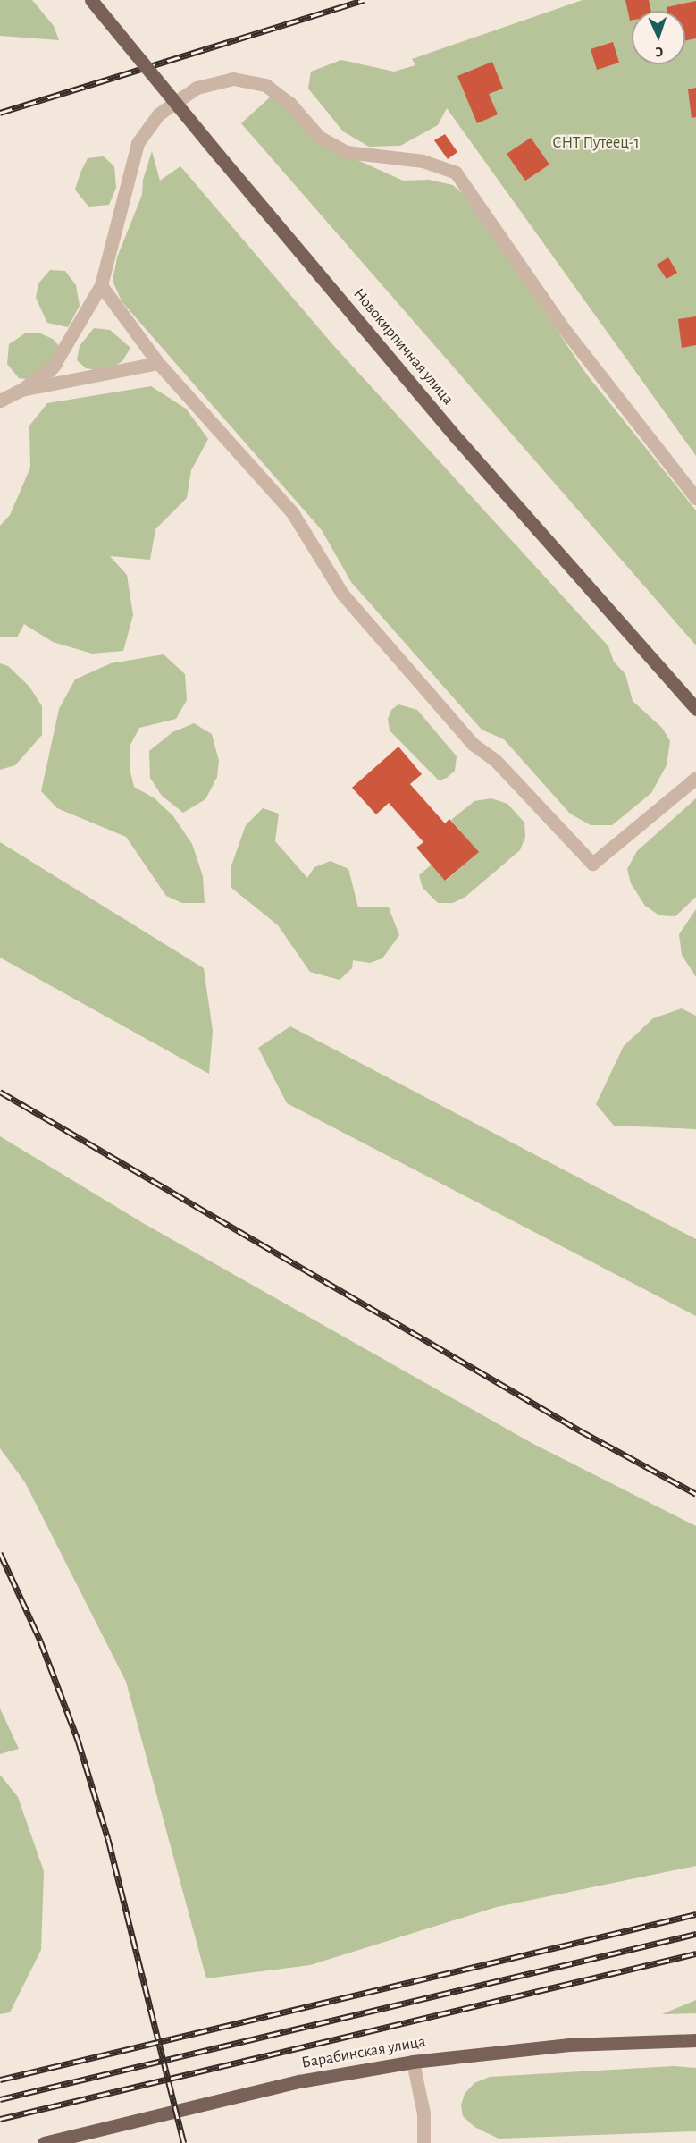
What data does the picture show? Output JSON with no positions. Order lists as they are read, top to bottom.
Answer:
{
  "streets": {
    "main road": ["Новокирпичная улица", "Барабинская улица"]
  },
  "parks": ["СНТ Путеец-1"],
  "north": "bottom"
}
